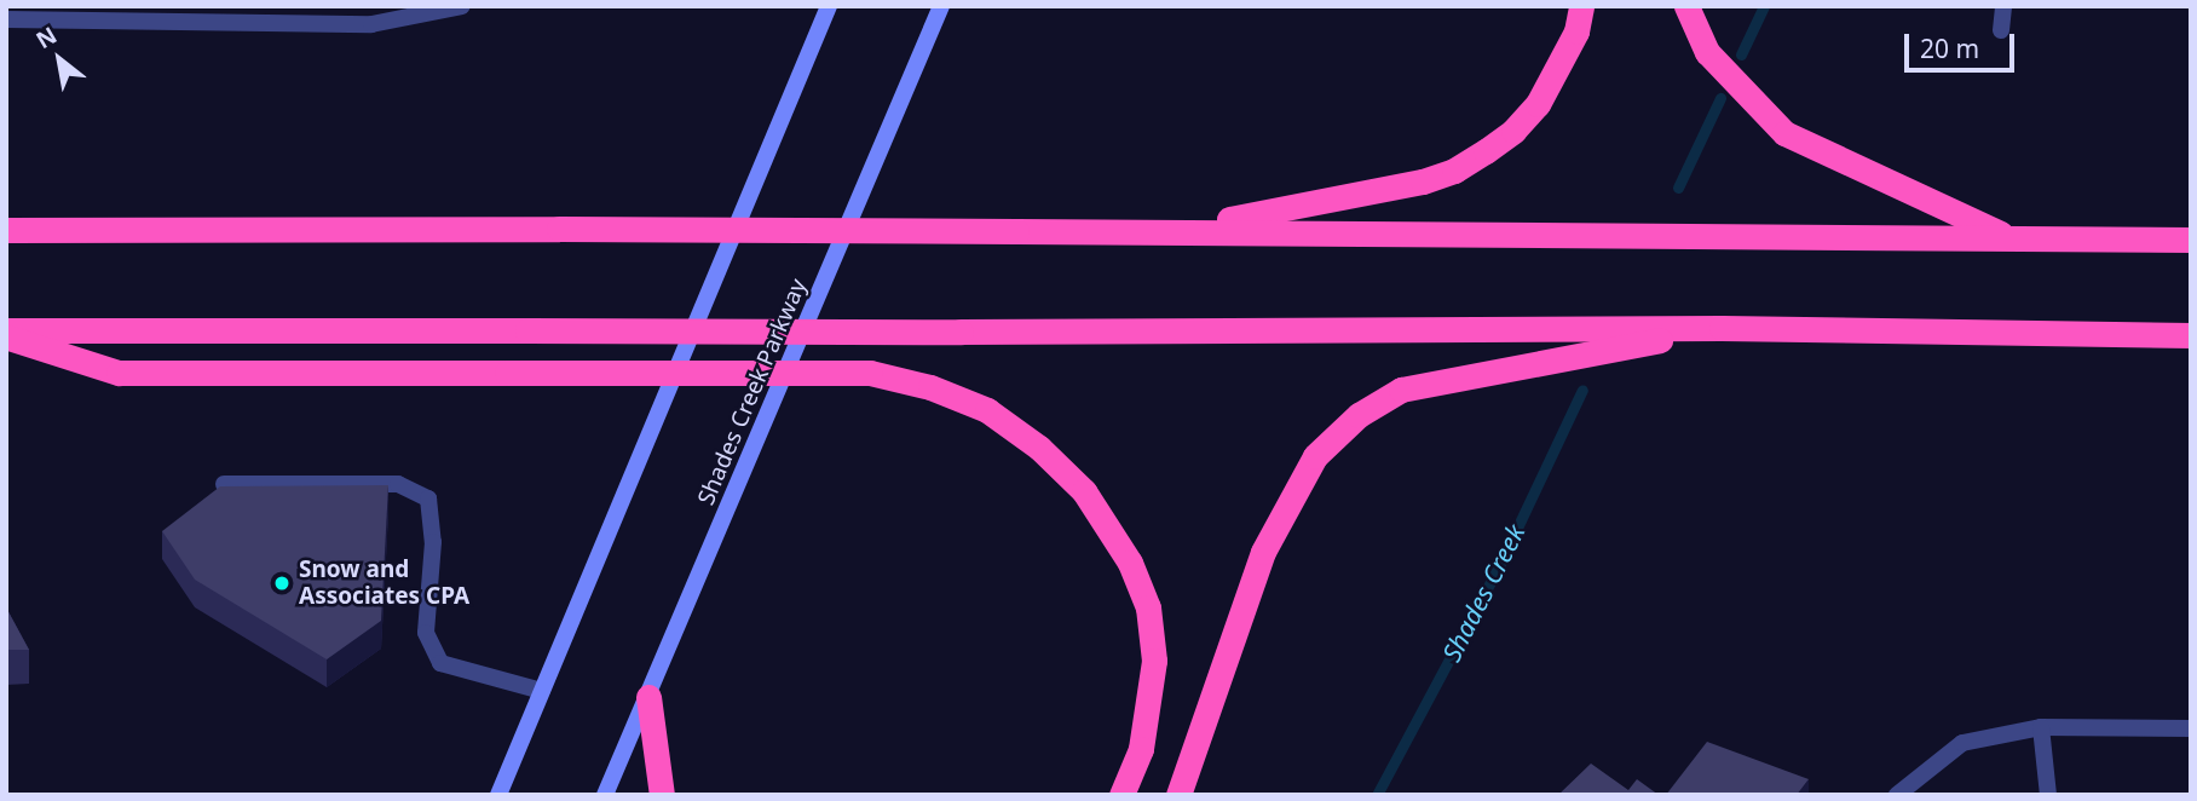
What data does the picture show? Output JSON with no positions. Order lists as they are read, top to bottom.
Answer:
{
  "streets": {
    "main road": ["Shades Creek Parkway"]
  },
  "water": ["Shades Creek"],
  "places": ["Snow and Associates CPA"],
  "scale_bar": "20 m",
  "north": "top left"
}
